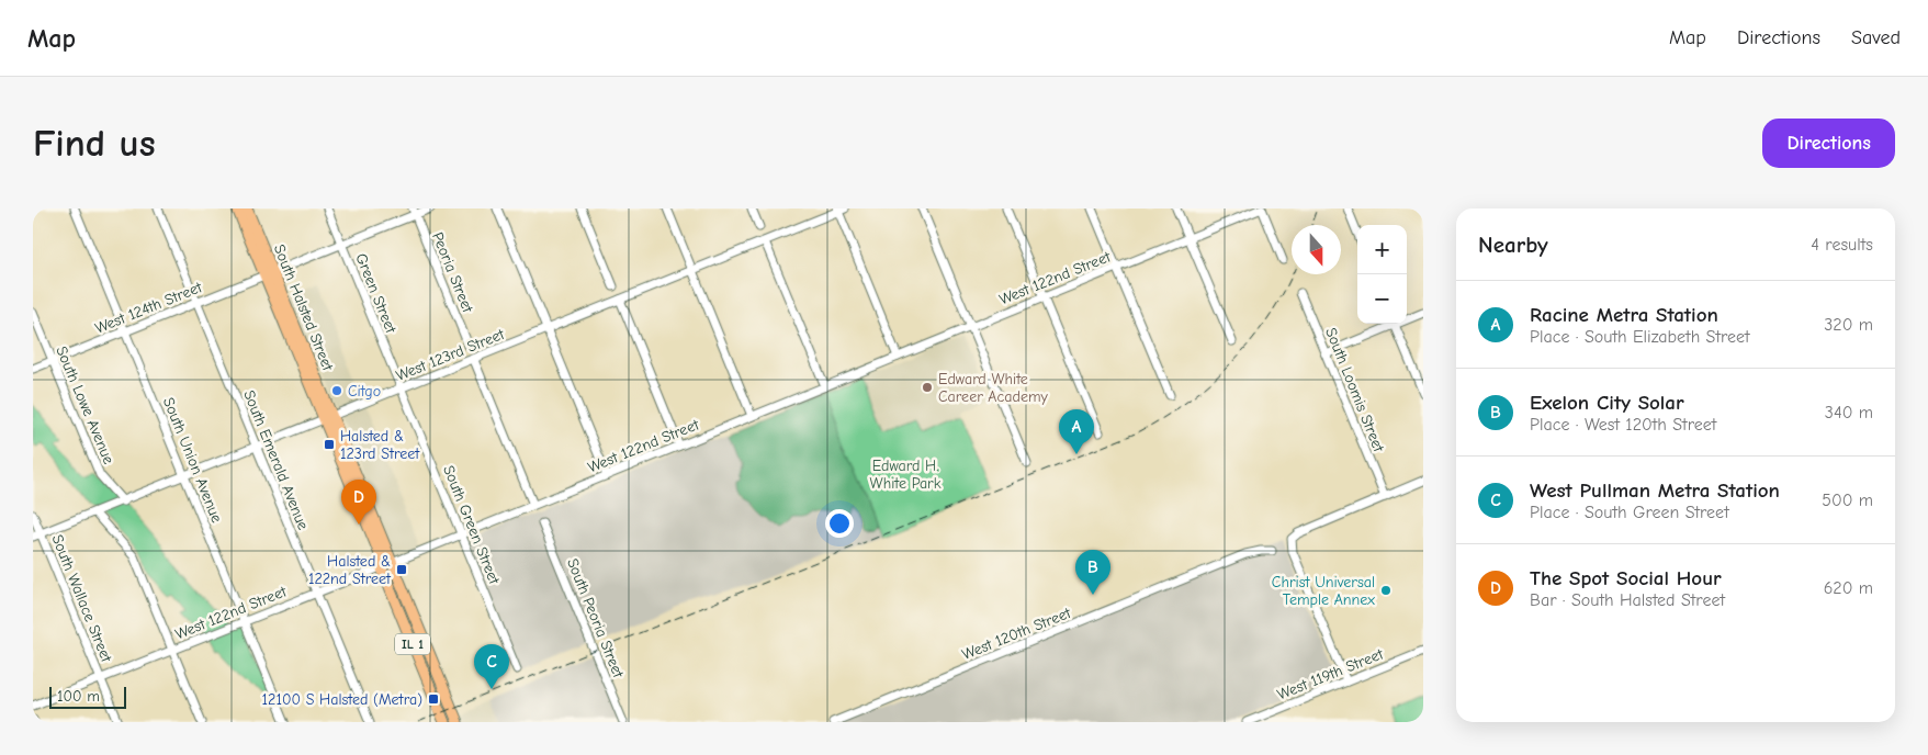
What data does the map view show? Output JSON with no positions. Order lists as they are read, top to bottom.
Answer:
{
  "streets": {
    "main road": ["South Halsted Street", "IL 1"],
    "street": [
      "Peoria Street",
      "West 122nd Street",
      "Green Street",
      "West 124th Street",
      "West 123rd Street",
      "South Loomis Street",
      "South Lowe Avenue",
      "South Union Avenue",
      "South Emerald Avenue",
      "South Green Street",
      "South Wallace Street",
      "South Peoria Street",
      "West 120th Street",
      "West 119th Street"
    ]
  },
  "crossings": [
    ["Peoria Street", "West 124th Street"],
    ["West 122nd Street", "South Halsted Street"],
    ["West 122nd Street", "South Union Avenue"],
    ["West 122nd Street", "South Emerald Avenue"],
    ["West 122nd Street", "South Green Street"],
    ["West 122nd Street", "South Wallace Street"],
    ["Green Street", "West 124th Street"],
    ["Green Street", "West 123rd Street"],
    ["Green Street", "South Green Street"],
    ["West 124th Street", "South Halsted Street"],
    ["West 124th Street", "South Lowe Avenue"],
    ["West 124th Street", "South Union Avenue"],
    ["West 124th Street", "South Emerald Avenue"],
    ["South Halsted Street", "West 123rd Street"],
    ["West 123rd Street", "South Lowe Avenue"],
    ["West 123rd Street", "South Union Avenue"],
    ["West 123rd Street", "South Emerald Avenue"],
    ["West 123rd Street", "South Green Street"],
    ["West 123rd Street", "South Wallace Street"]
  ],
  "parks": ["Edward H. White Park"],
  "places": {
    "other": ["Edward White Career Academy", "Citgo", "Christ Universal Temple Annex"],
    "transit": ["Halsted & 123rd Street", "Halsted & 122nd Street", "12100 S Halsted (Metra)"]
  },
  "scale_bar": "100 m",
  "north": "bottom",
  "page": {
    "header": "Map",
    "nav": ["Map", "Directions", "Saved"],
    "buttons": "Directions",
    "title": "Find us",
    "heading": ["Nearby", "4 results"],
    "map_buttons": ["+", "−"],
    "list": [
      {
        "mark": "A",
        "name": "Racine Metra Station",
        "note": "Place · South Elizabeth Street",
        "value": "320 m"
      },
      {
        "mark": "B",
        "name": "Exelon City Solar",
        "note": "Place · West 120th Street",
        "value": "340 m"
      },
      {
        "mark": "C",
        "name": "West Pullman Metra Station",
        "note": "Place · South Green Street",
        "value": "500 m"
      },
      {
        "mark": "D",
        "name": "The Spot Social Hour",
        "note": "Bar · South Halsted Street",
        "value": "620 m"
      }
    ],
    "pins": [
      "A",
      "D",
      "B",
      "C"
    ],
    "scale": "100 m"
  }
}
